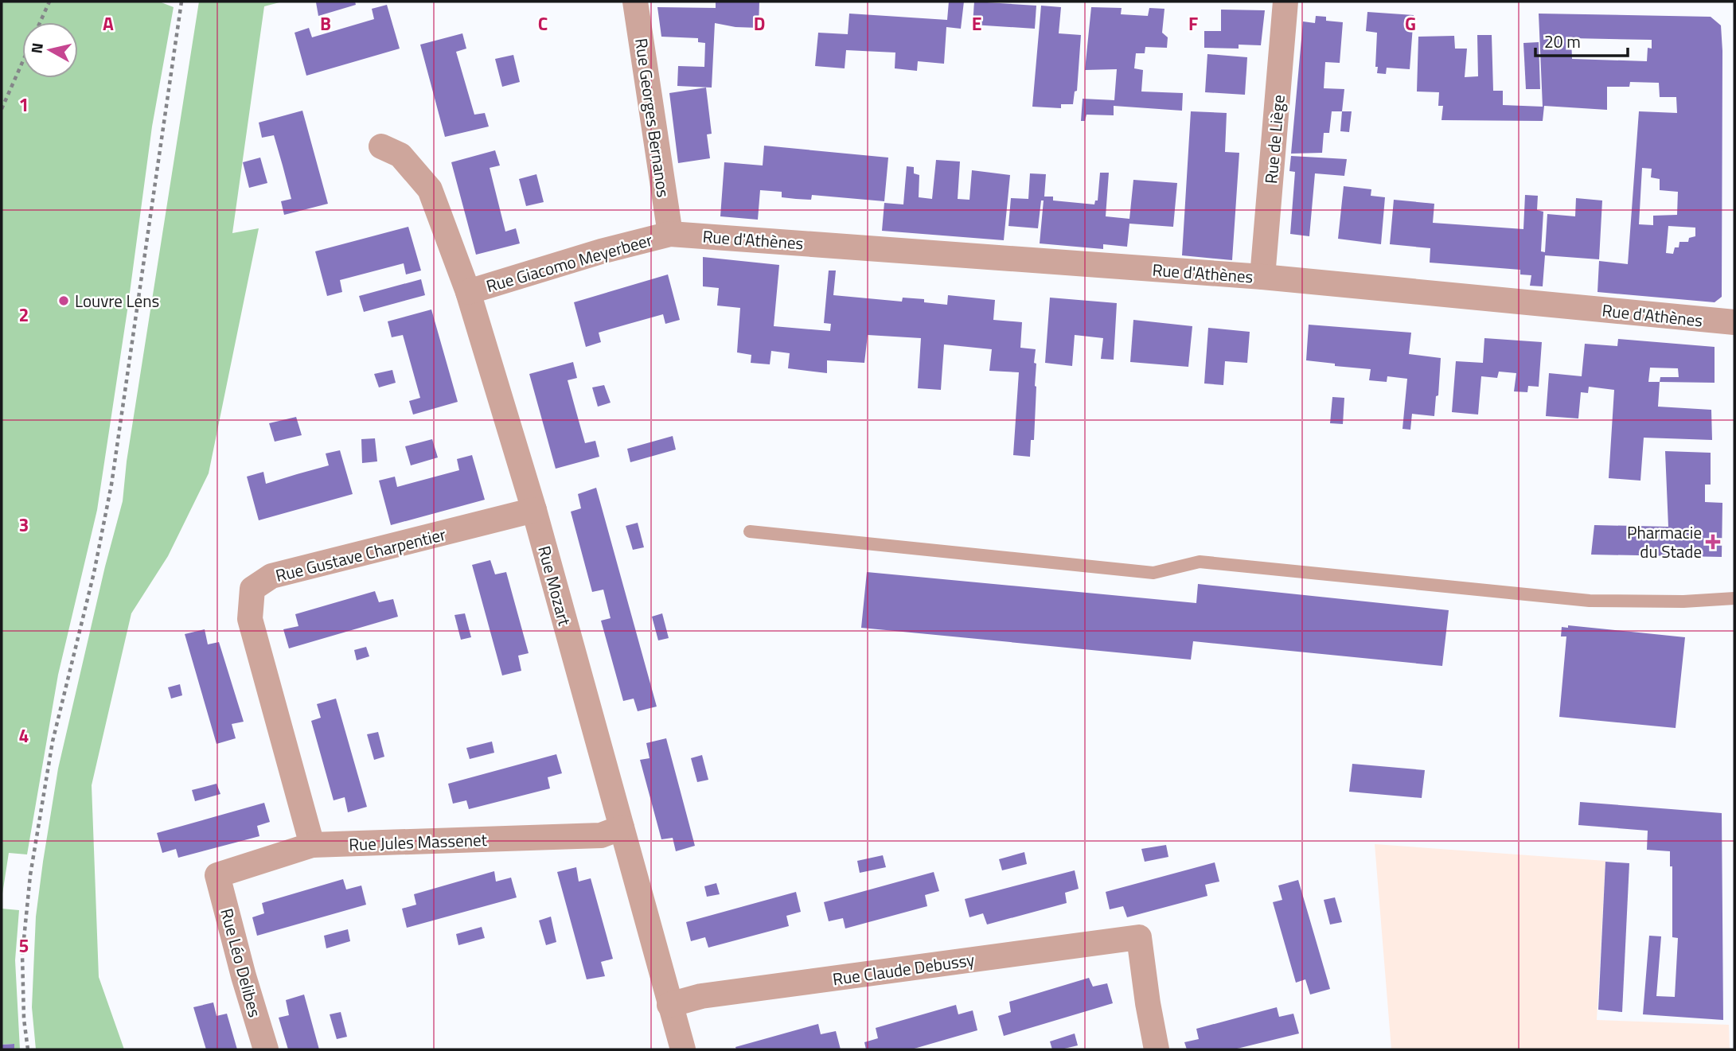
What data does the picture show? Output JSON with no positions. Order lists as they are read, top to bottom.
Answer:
{
  "streets": {
    "street": [
      "Rue Georges Bernanos",
      "Rue de Liège",
      "Rue d'Athènes",
      "Rue Giacomo Meyerbeer",
      "Rue Gustave Charpentier",
      "Rue Mozart",
      "Rue Jules Massenet",
      "Rue Léo Delibes",
      "Rue Claude Debussy"
    ]
  },
  "crossings": [
    ["Rue Georges Bernanos", "Rue d'Athènes"],
    ["Rue Georges Bernanos", "Rue Giacomo Meyerbeer"],
    ["Rue de Liège", "Rue d'Athènes"],
    ["Rue d'Athènes", "Rue Giacomo Meyerbeer"],
    ["Rue Giacomo Meyerbeer", "Rue Mozart"],
    ["Rue Gustave Charpentier", "Rue Mozart"],
    ["Rue Gustave Charpentier", "Rue Jules Massenet"],
    ["Rue Mozart", "Rue Jules Massenet"],
    ["Rue Mozart", "Rue Claude Debussy"],
    ["Rue Jules Massenet", "Rue Léo Delibes"]
  ],
  "places": {
    "other": ["Louvre Lens"],
    "health": ["Pharmacie du Stade"]
  },
  "scale_bar": "20 m",
  "north": "left",
  "grid": {
    "columns": [
      "A",
      "B",
      "C",
      "D",
      "E",
      "F",
      "G"
    ],
    "rows": [
      "1",
      "2",
      "3",
      "4",
      "5"
    ]
  }
}
